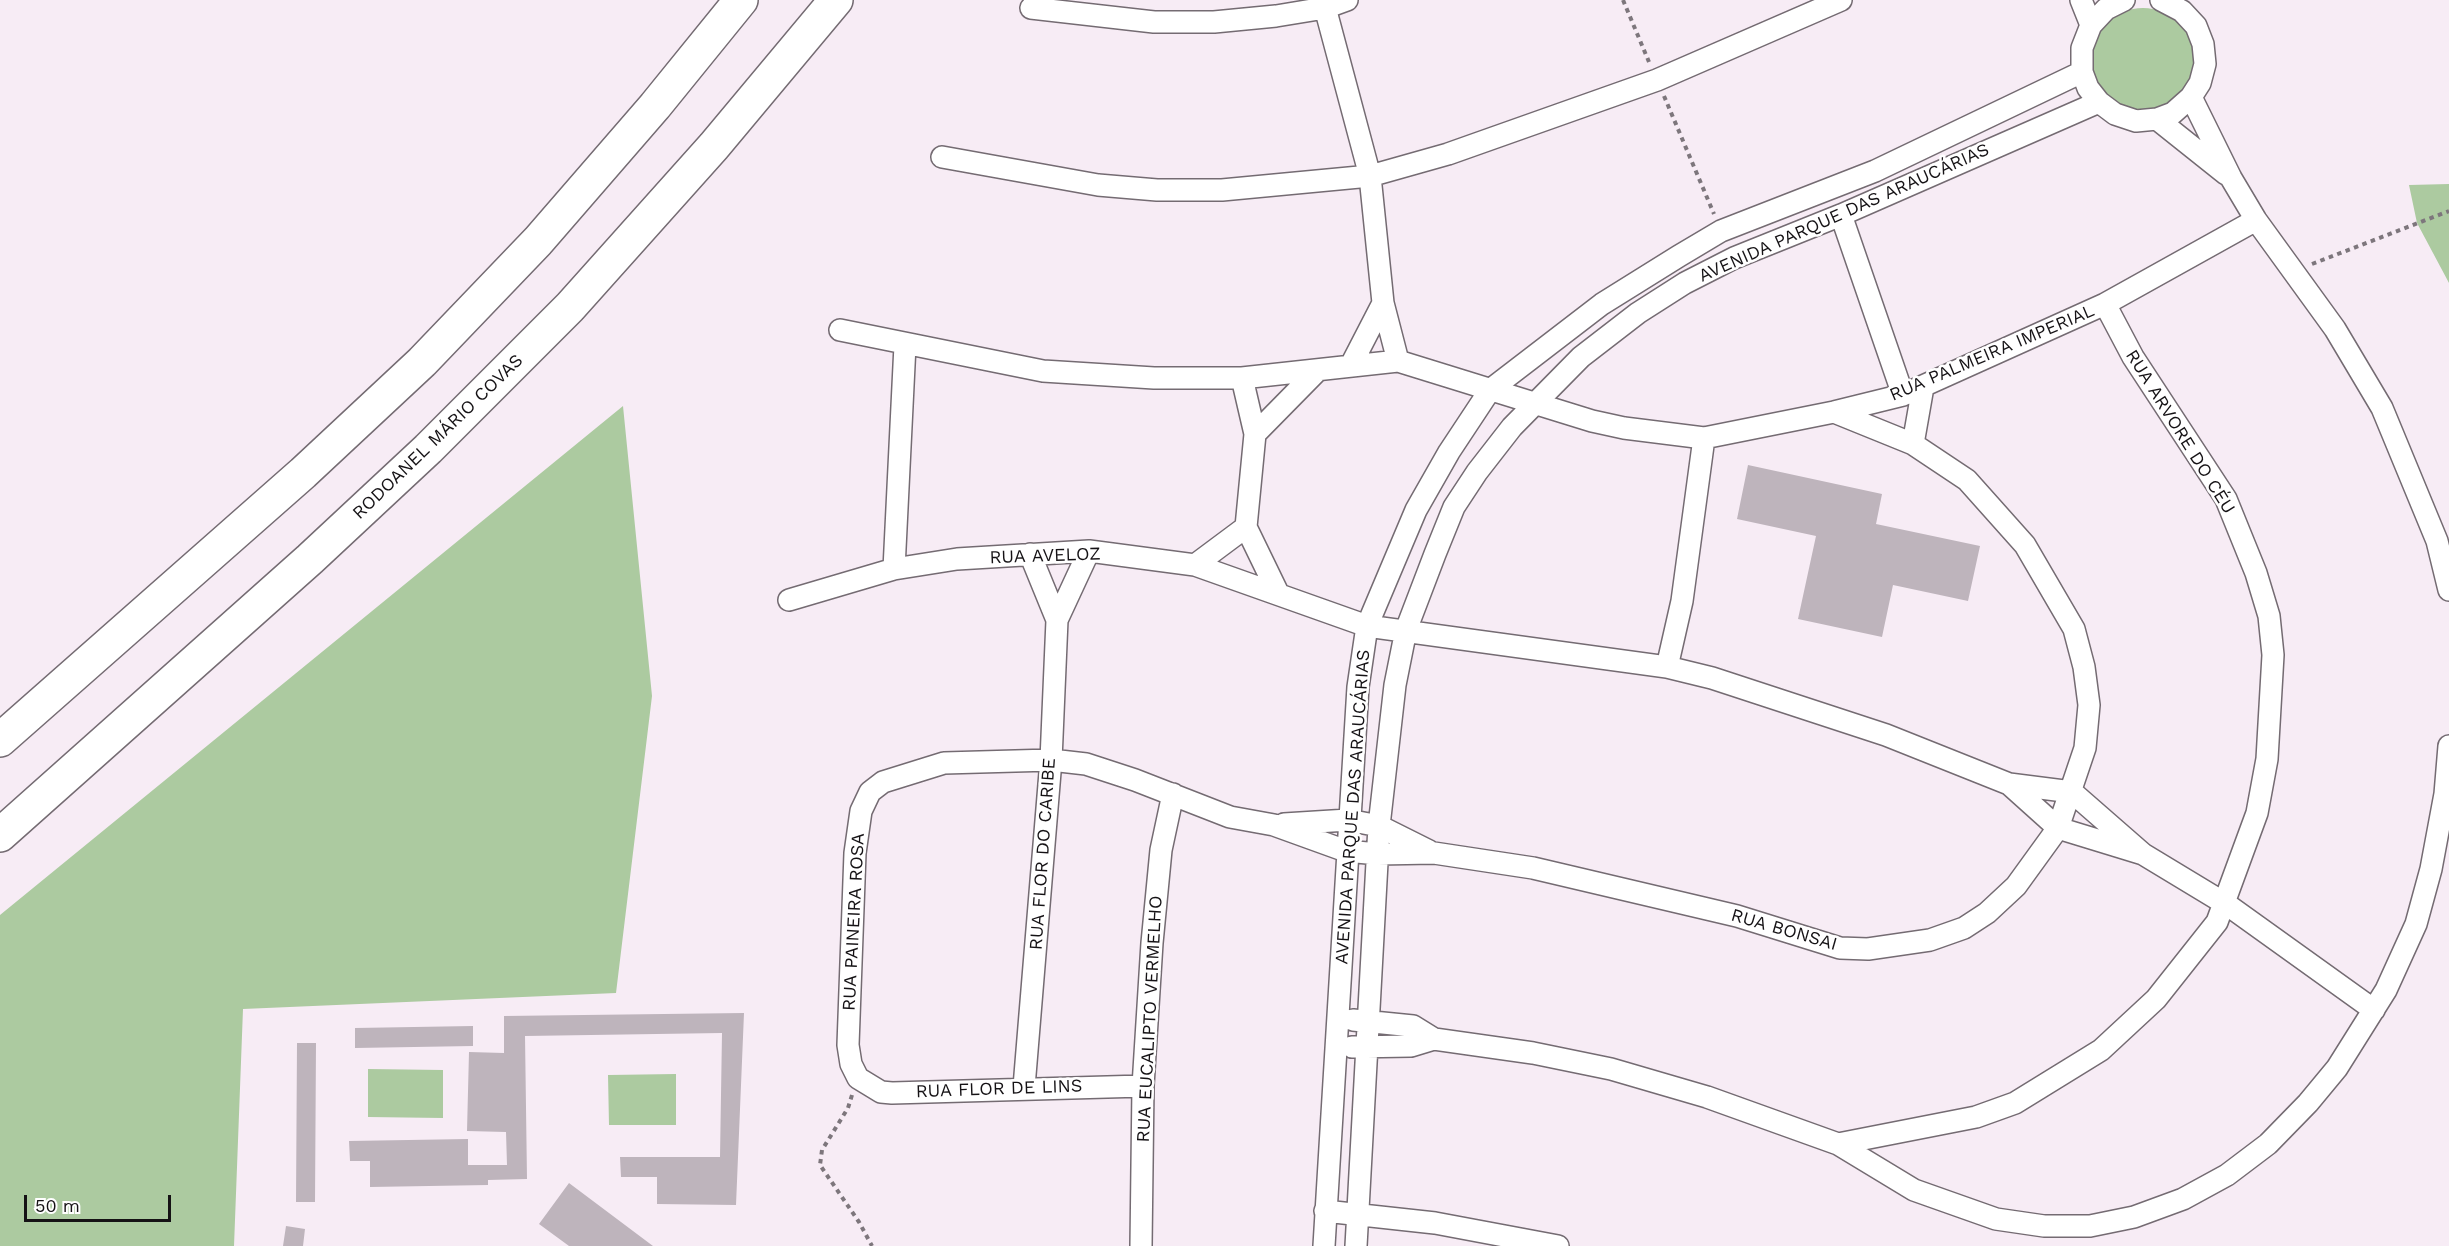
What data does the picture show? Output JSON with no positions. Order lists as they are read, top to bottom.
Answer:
{
  "streets": {
    "highway": ["RODOANEL MÁRIO COVAS"],
    "street": [
      "AVENIDA PARQUE DAS ARAUCÁRIAS",
      "RUA PALMEIRA IMPERIAL",
      "RUA ARVORE DO CÉU",
      "RUA AVELOZ",
      "RUA FLOR DO CARIBE",
      "RUA PAINEIRA ROSA",
      "RUA BONSAI",
      "RUA EUCALIPTO VERMELHO",
      "RUA FLOR DE LINS"
    ]
  },
  "crossings": [
    ["AVENIDA PARQUE DAS ARAUCÁRIAS", "RUA PALMEIRA IMPERIAL"],
    ["AVENIDA PARQUE DAS ARAUCÁRIAS", "RUA AVELOZ"],
    ["RUA PALMEIRA IMPERIAL", "RUA ARVORE DO CÉU"],
    ["RUA PALMEIRA IMPERIAL", "RUA BONSAI"],
    ["RUA FLOR DO CARIBE", "RUA PAINEIRA ROSA"],
    ["RUA FLOR DO CARIBE", "RUA FLOR DE LINS"],
    ["RUA PAINEIRA ROSA", "RUA EUCALIPTO VERMELHO"],
    ["RUA PAINEIRA ROSA", "RUA FLOR DE LINS"],
    ["RUA EUCALIPTO VERMELHO", "RUA FLOR DE LINS"]
  ],
  "scale_bar": "50 m"
}
